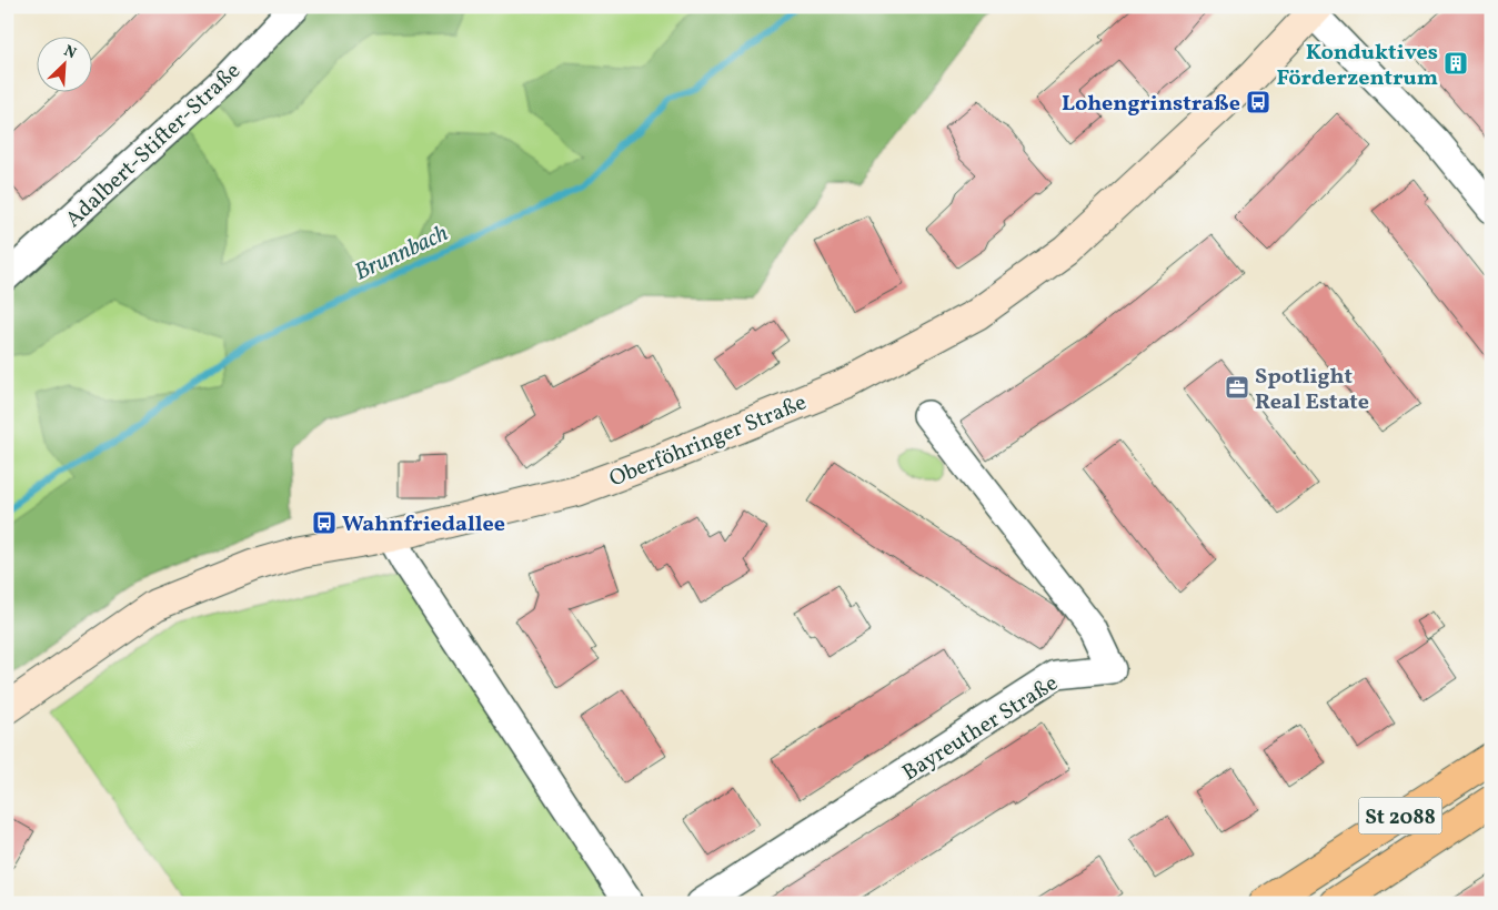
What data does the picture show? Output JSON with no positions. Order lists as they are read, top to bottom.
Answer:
{
  "streets": {
    "main road": ["Oberföhringer Straße", "St 2088"],
    "street": ["Adalbert-Stifter-Straße", "Bayreuther Straße"]
  },
  "water": ["Brunnbach"],
  "places": {
    "building": ["Konduktives Förderzentrum"],
    "bus stop": ["Lohengrinstraße", "Wahnfriedallee"],
    "office": ["Spotlight Real Estate"]
  },
  "north": "top right"
}
